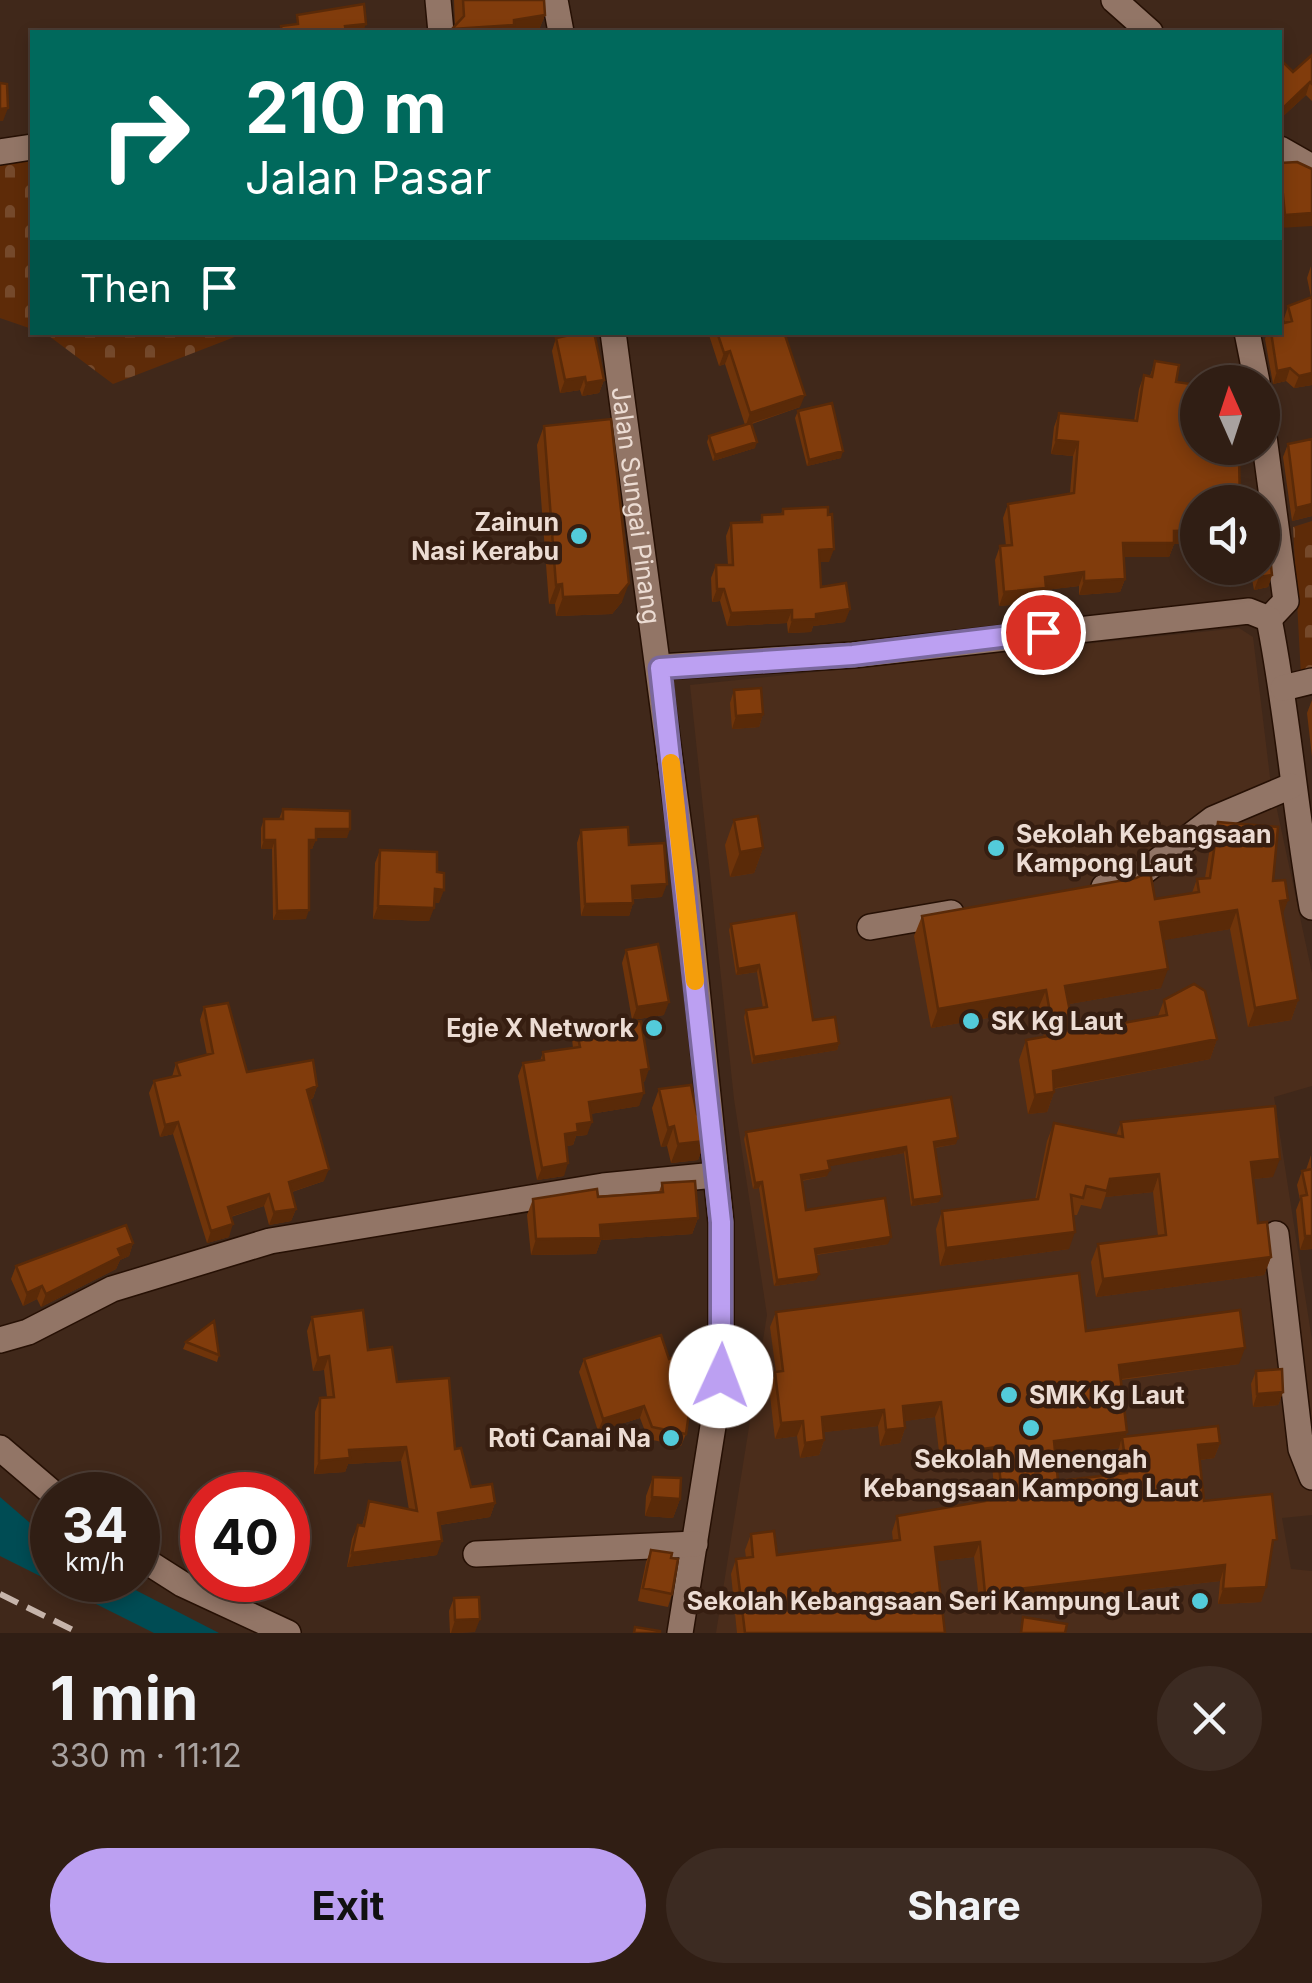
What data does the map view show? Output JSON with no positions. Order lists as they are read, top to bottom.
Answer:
{
  "streets": {
    "street": ["Jalan Sungai Pinang"]
  },
  "places": [
    "Zainun Nasi Kerabu",
    "Sekolah Kebangsaan Kampong Laut",
    "SK Kg Laut",
    "Egie X Network",
    "SMK Kg Laut",
    "Sekolah Menengah Kebangsaan Kampong Laut",
    "Roti Canai Na",
    "Sekolah Kebangsaan Seri Kampung Laut"
  ],
  "north": "top",
  "page": {
    "turn": ["210 m", "Jalan Pasar"],
    "then": "Then",
    "speed": "34 km/h",
    "limit": "40",
    "heading": ["1 min", "330 m · 11:12"],
    "buttons": ["Exit", "Share"]
  }
}
